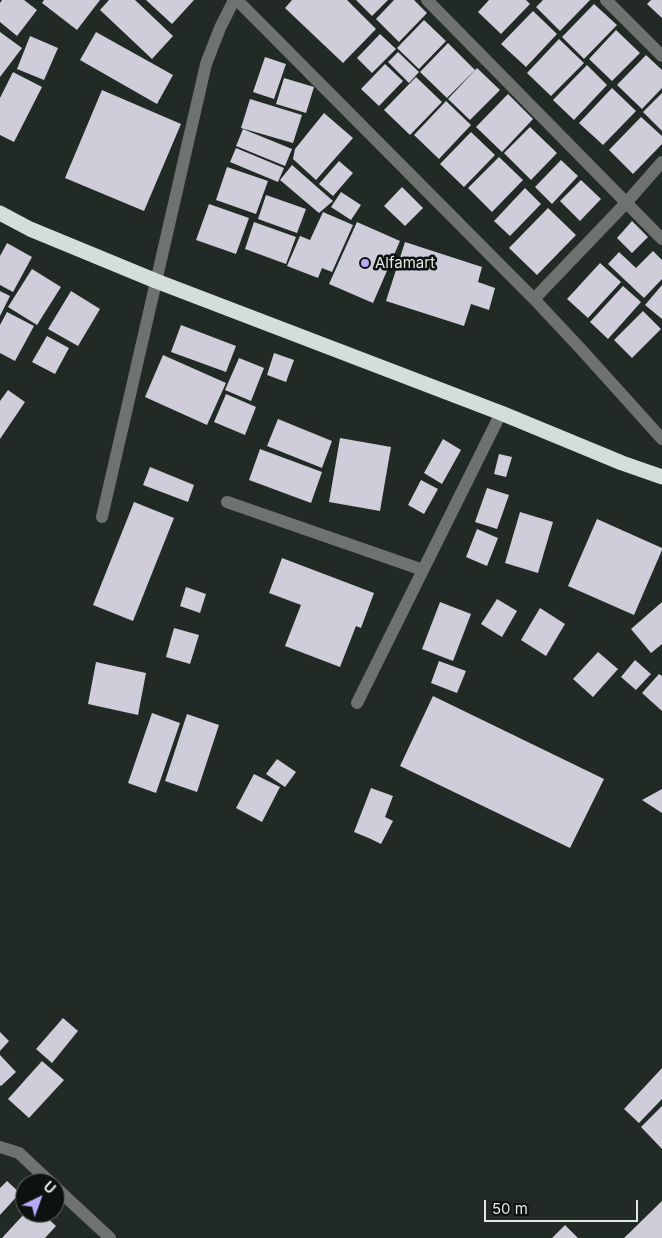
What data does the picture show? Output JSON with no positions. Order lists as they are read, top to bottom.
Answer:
{
  "places": ["Alfamart"],
  "scale_bar": "50 m",
  "north": "top right"
}
